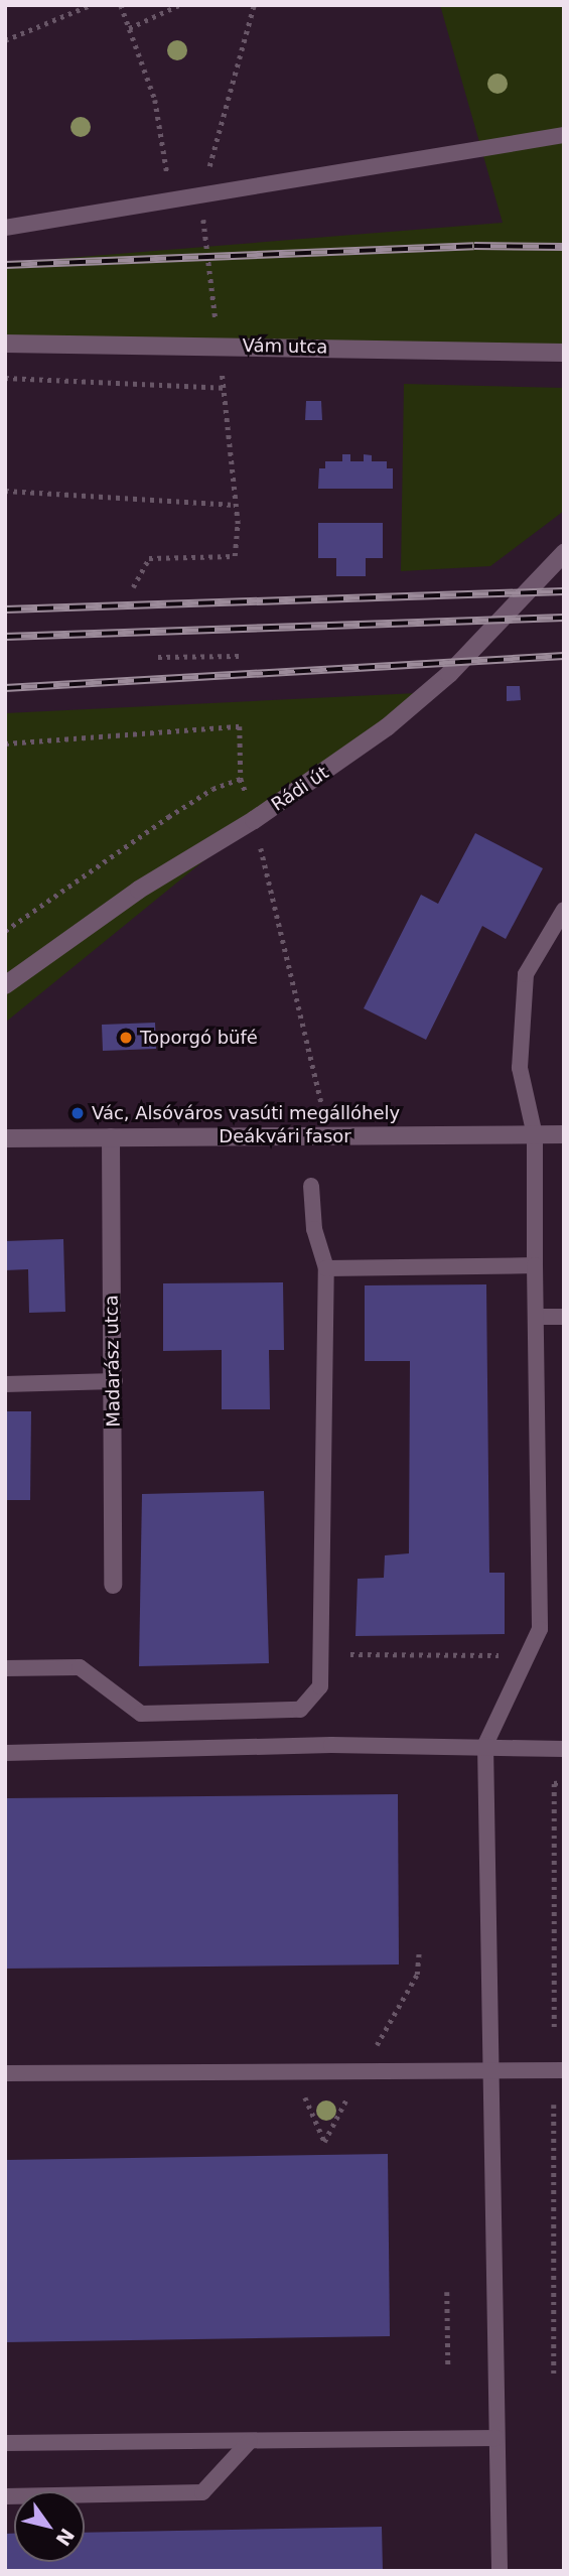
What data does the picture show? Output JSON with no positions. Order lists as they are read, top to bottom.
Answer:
{
  "streets": {
    "street": [
      "Vám utca",
      "Rádi út",
      "Deákvári fasor",
      "Madarász utca"
    ]
  },
  "crossings": [
    ["Deákvári fasor", "Madarász utca"]
  ],
  "places": ["Toporgó büfé", "Vác, Alsóváros vasúti megállóhely"],
  "north": "bottom right"
}
